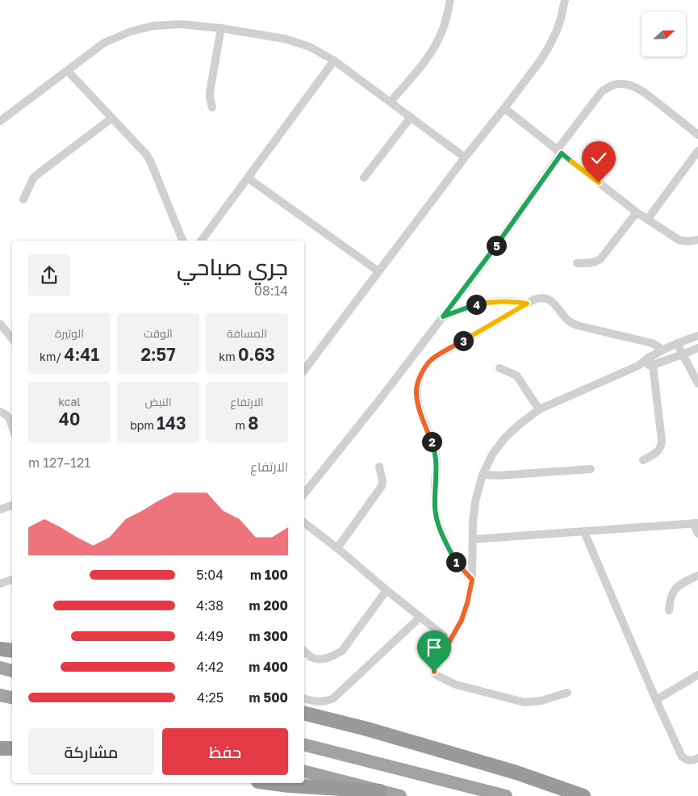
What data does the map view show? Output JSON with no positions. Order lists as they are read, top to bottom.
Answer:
{
  "north": "right",
  "page": {
    "pins": [
      "5",
      "4",
      "3",
      "2",
      "1"
    ],
    "heading": ["جري صباحي", "08:14"],
    "stats": [
      ["المسافة", "0.63 km"],
      ["الوقت", "2:57"],
      ["الوتيرة", "4:41 /km"],
      ["الارتفاع", "8 m"],
      ["النبض", "143 bpm"],
      ["kcal", "40"]
    ],
    "chart": ["الارتفاع", "121–127 m"],
    "list": [
      {
        "name": "100 m",
        "note": "5:04"
      },
      {
        "name": "200 m",
        "note": "4:38"
      },
      {
        "name": "300 m",
        "note": "4:49"
      },
      {
        "name": "400 m",
        "note": "4:42"
      },
      {
        "name": "500 m",
        "note": "4:25"
      }
    ],
    "buttons": ["حفظ", "مشاركة"]
  }
}
